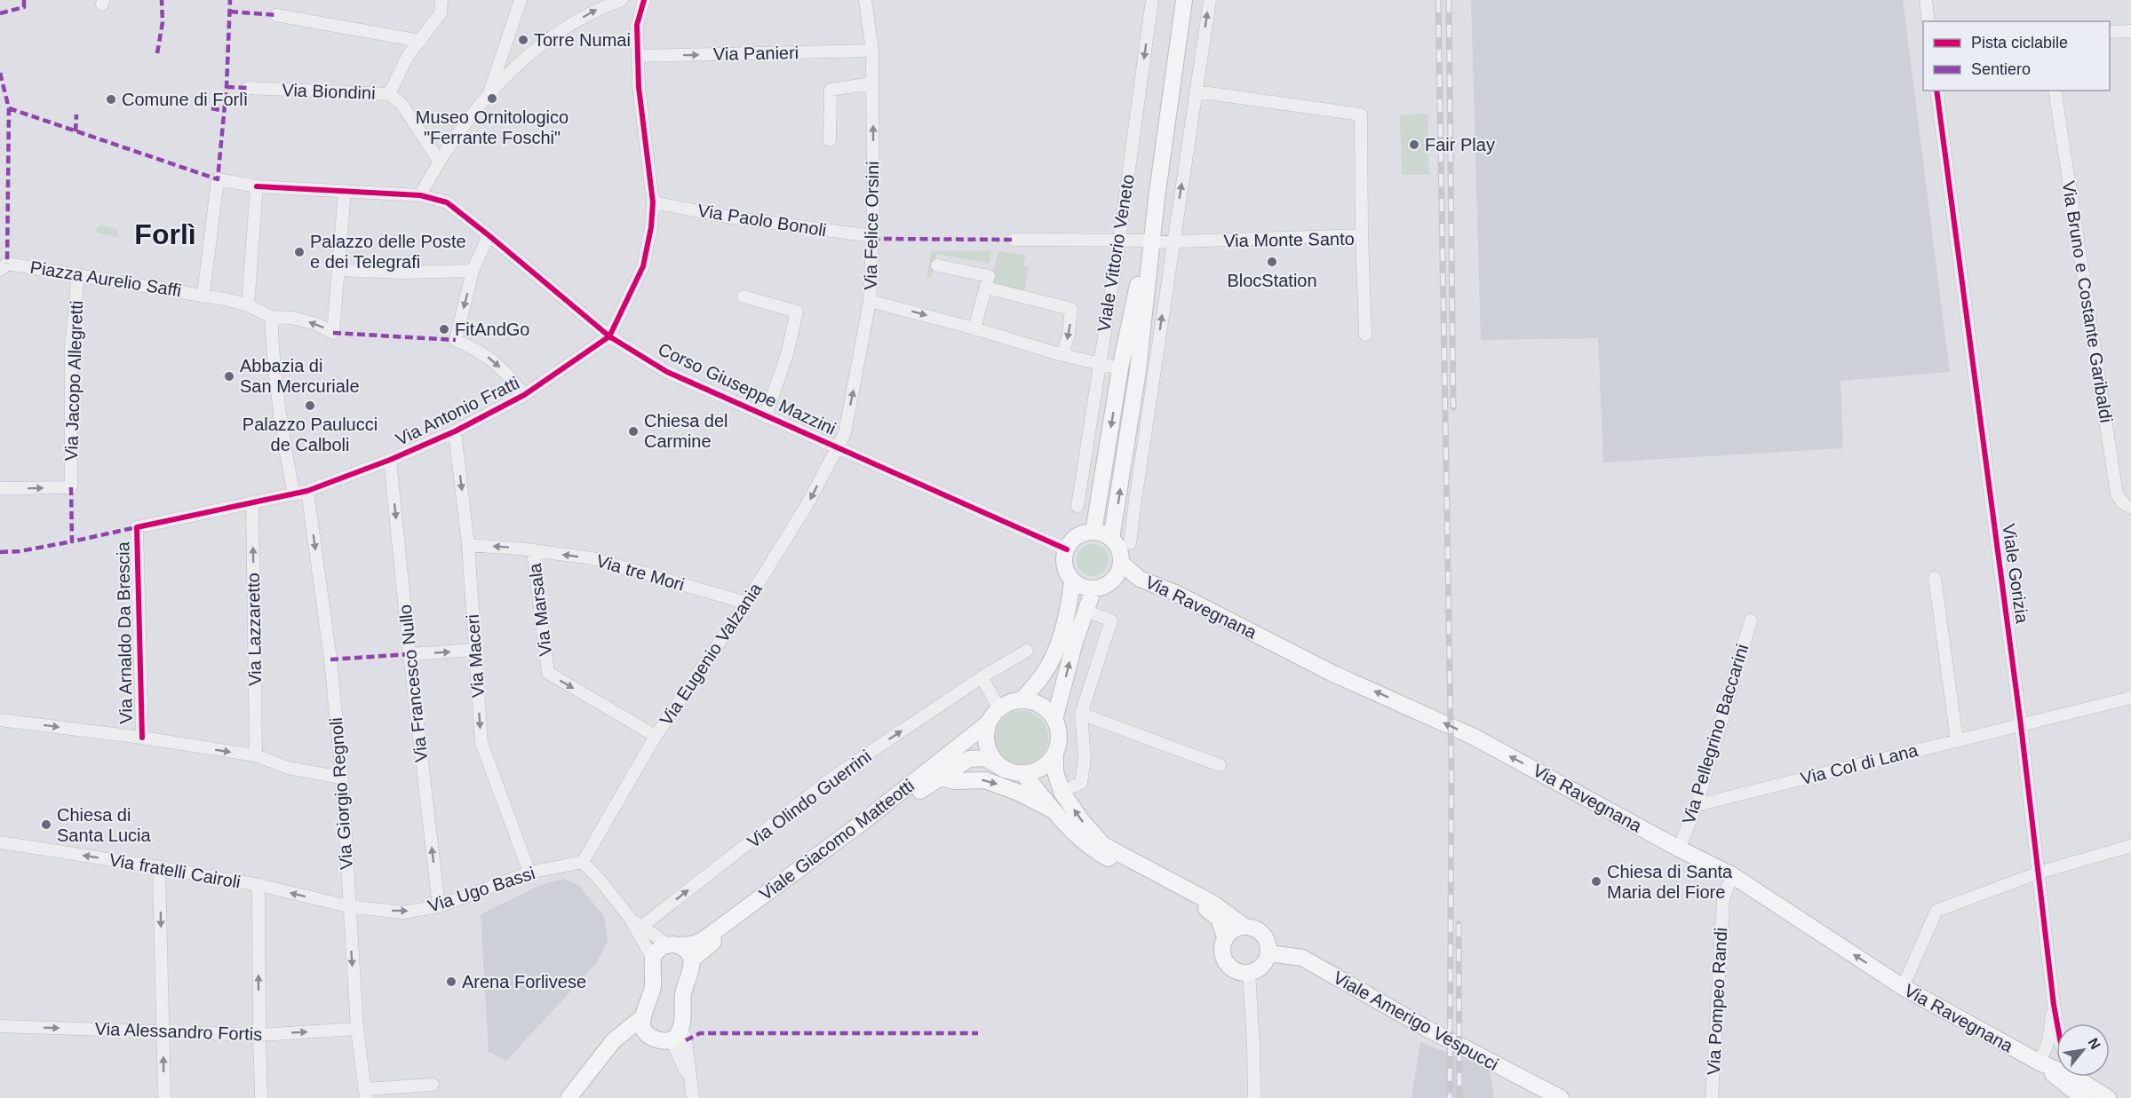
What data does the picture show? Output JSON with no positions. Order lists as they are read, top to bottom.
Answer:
{
  "streets": {
    "main road": [
      "Viale Vittorio Veneto",
      "Via Ravegnana",
      "Viale Giacomo Matteotti",
      "Viale Amerigo Vespucci"
    ],
    "street": [
      "Via Panieri",
      "Via Biondini",
      "Via Paolo Bonoli",
      "Via Felice Orsini",
      "Via Monte Santo",
      "Piazza Aurelio Saffi",
      "Via Bruno e Costante Garibaldi",
      "Via Jacopo Allegretti",
      "Corso Giuseppe Mazzini",
      "Via Antonio Fratti",
      "Via tre Mori",
      "Viale Gorizia",
      "Via Marsala",
      "Via Lazzaretto",
      "Via Arnaldo Da Brescia",
      "Via Eugenio Valzania",
      "Via Maceri",
      "Via Francesco Nullo",
      "Via Pellegrino Baccarini",
      "Via Col di Lana",
      "Via Giorgio Regnoli",
      "Via Olindo Guerrini",
      "Via fratelli Cairoli",
      "Via Ugo Bassi",
      "Via Pompeo Randi",
      "Via Alessandro Fortis"
    ]
  },
  "crossings": [
    ["Via Panieri", "Via Felice Orsini"],
    ["Via Paolo Bonoli", "Via Felice Orsini"],
    ["Via Felice Orsini", "Corso Giuseppe Mazzini"],
    ["Via Felice Orsini", "Via Eugenio Valzania"],
    ["Via Monte Santo", "Viale Vittorio Veneto"],
    ["Viale Vittorio Veneto", "Corso Giuseppe Mazzini"],
    ["Viale Vittorio Veneto", "Via Ravegnana"],
    ["Piazza Aurelio Saffi", "Via Jacopo Allegretti"],
    ["Piazza Aurelio Saffi", "Corso Giuseppe Mazzini"],
    ["Corso Giuseppe Mazzini", "Via Antonio Fratti"],
    ["Corso Giuseppe Mazzini", "Via Ravegnana"],
    ["Corso Giuseppe Mazzini", "Via Eugenio Valzania"],
    ["Via Antonio Fratti", "Via Lazzaretto"],
    ["Via Antonio Fratti", "Via Arnaldo Da Brescia"],
    ["Via Antonio Fratti", "Via Maceri"],
    ["Via Antonio Fratti", "Via Francesco Nullo"],
    ["Via Antonio Fratti", "Via Giorgio Regnoli"],
    ["Via tre Mori", "Via Marsala"],
    ["Via tre Mori", "Via Eugenio Valzania"],
    ["Via tre Mori", "Via Maceri"],
    ["Viale Gorizia", "Via Ravegnana"],
    ["Viale Gorizia", "Via Col di Lana"],
    ["Via Ravegnana", "Via Pellegrino Baccarini"],
    ["Via Ravegnana", "Via Pompeo Randi"],
    ["Via Marsala", "Via Eugenio Valzania"],
    ["Via Eugenio Valzania", "Via Ugo Bassi"],
    ["Via Maceri", "Via Ugo Bassi"],
    ["Via Francesco Nullo", "Via Ugo Bassi"],
    ["Via Pellegrino Baccarini", "Via Col di Lana"],
    ["Via Giorgio Regnoli", "Via fratelli Cairoli"],
    ["Via Giorgio Regnoli", "Via Ugo Bassi"],
    ["Via Giorgio Regnoli", "Via Alessandro Fortis"],
    ["Via fratelli Cairoli", "Via Ugo Bassi"]
  ],
  "one_way": [
    "Via Panieri",
    "Via Felice Orsini",
    "Via Jacopo Allegretti",
    "Via tre Mori",
    "Via Ravegnana",
    "Via Marsala",
    "Via Lazzaretto",
    "Via Eugenio Valzania",
    "Via Maceri",
    "Via Olindo Guerrini",
    "Via fratelli Cairoli",
    "Via Ugo Bassi",
    "Via Alessandro Fortis"
  ],
  "districts": ["Forlì"],
  "places": [
    "Torre Numai",
    "Museo Ornitologico \"Ferrante Foschi\"",
    "Comune di Forlì",
    "Fair Play",
    "Palazzo delle Poste e dei Telegrafi",
    "BlocStation",
    "FitAndGo",
    "Abbazia di San Mercuriale",
    "Palazzo Paulucci de Calboli",
    "Chiesa del Carmine",
    "Chiesa di Santa Lucia",
    "Chiesa di Santa Maria del Fiore",
    "Arena Forlivese"
  ],
  "legend": ["Pista ciclabile", "Sentiero"],
  "north": "top right"
}
